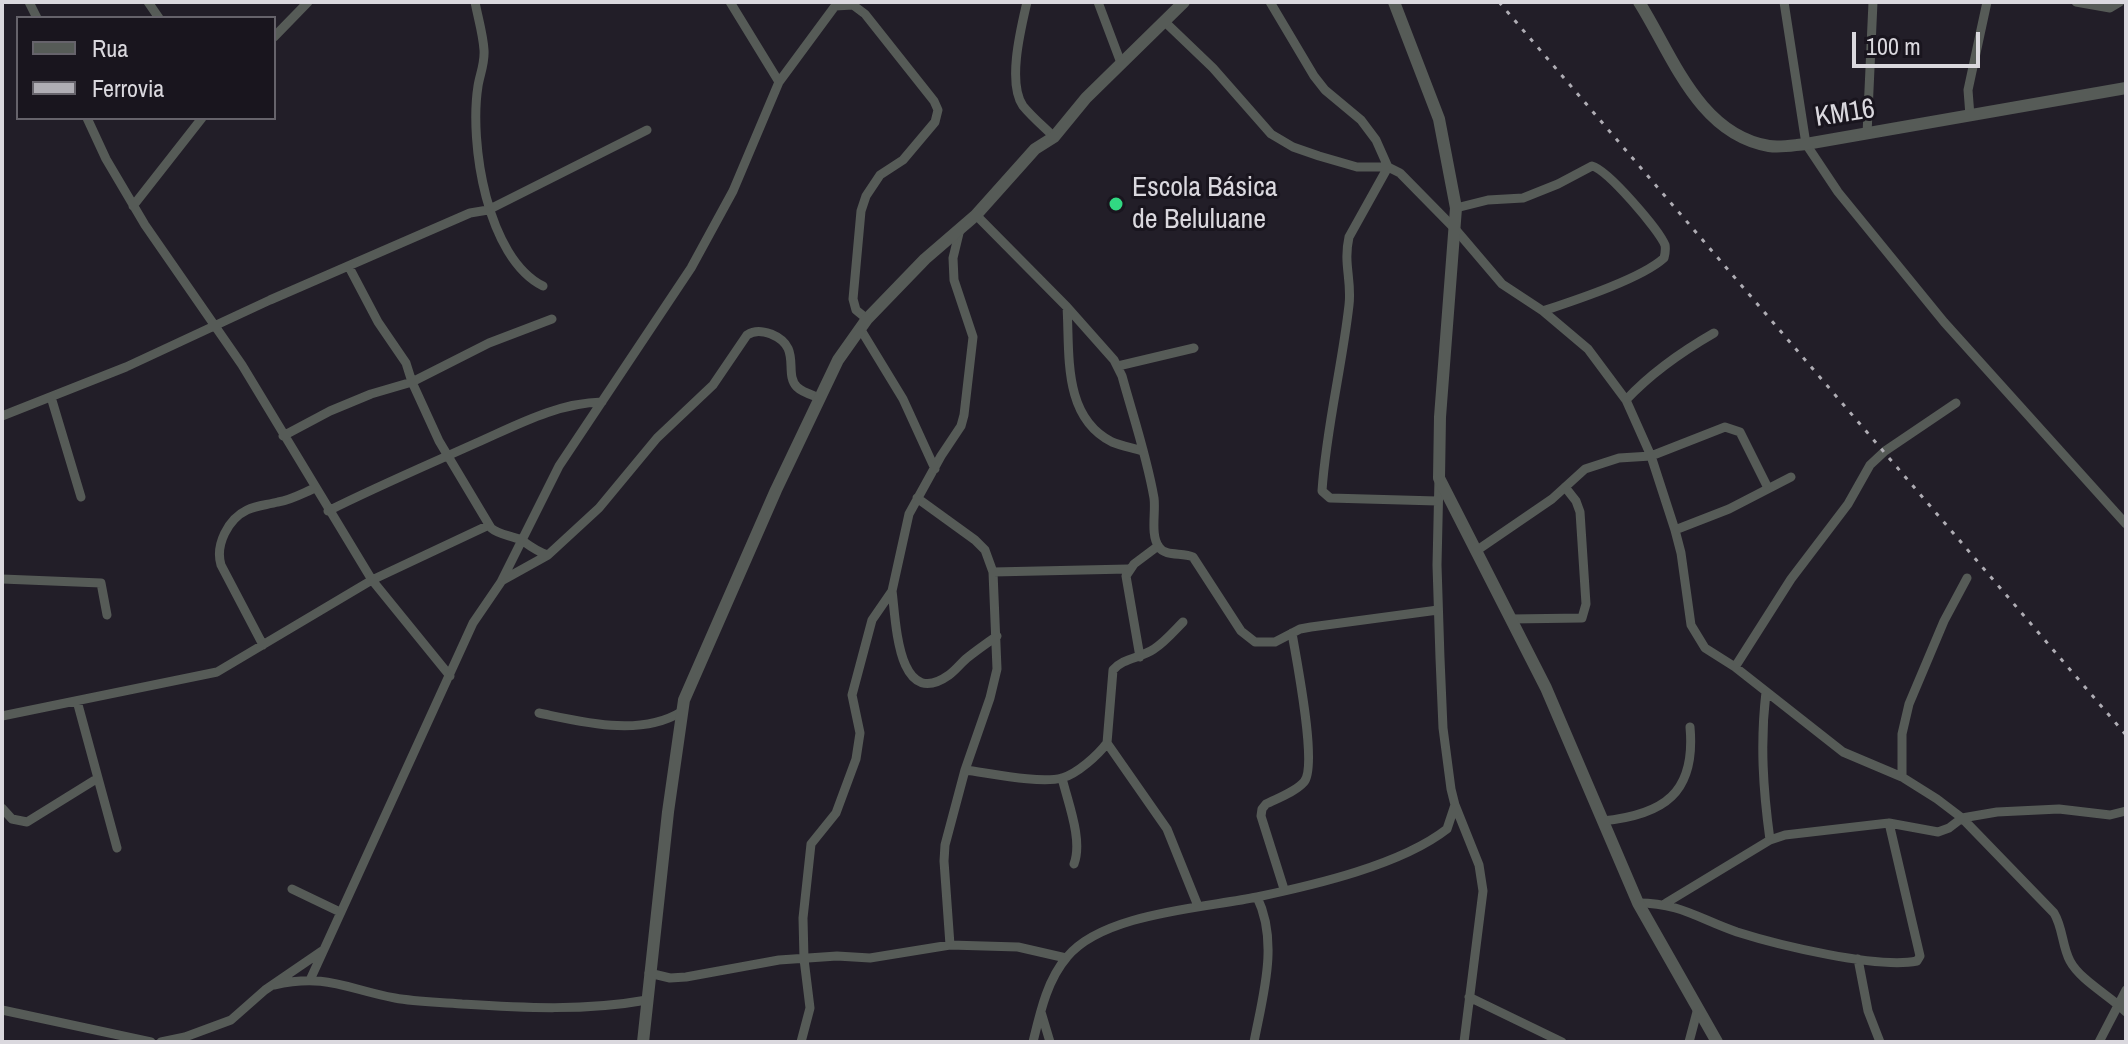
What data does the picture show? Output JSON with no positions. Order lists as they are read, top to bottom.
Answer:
{
  "streets": {
    "street": ["KM16"]
  },
  "places": ["Escola Básica de Beluluane"],
  "legend": ["Rua", "Ferrovia"],
  "scale_bar": "100 m"
}
